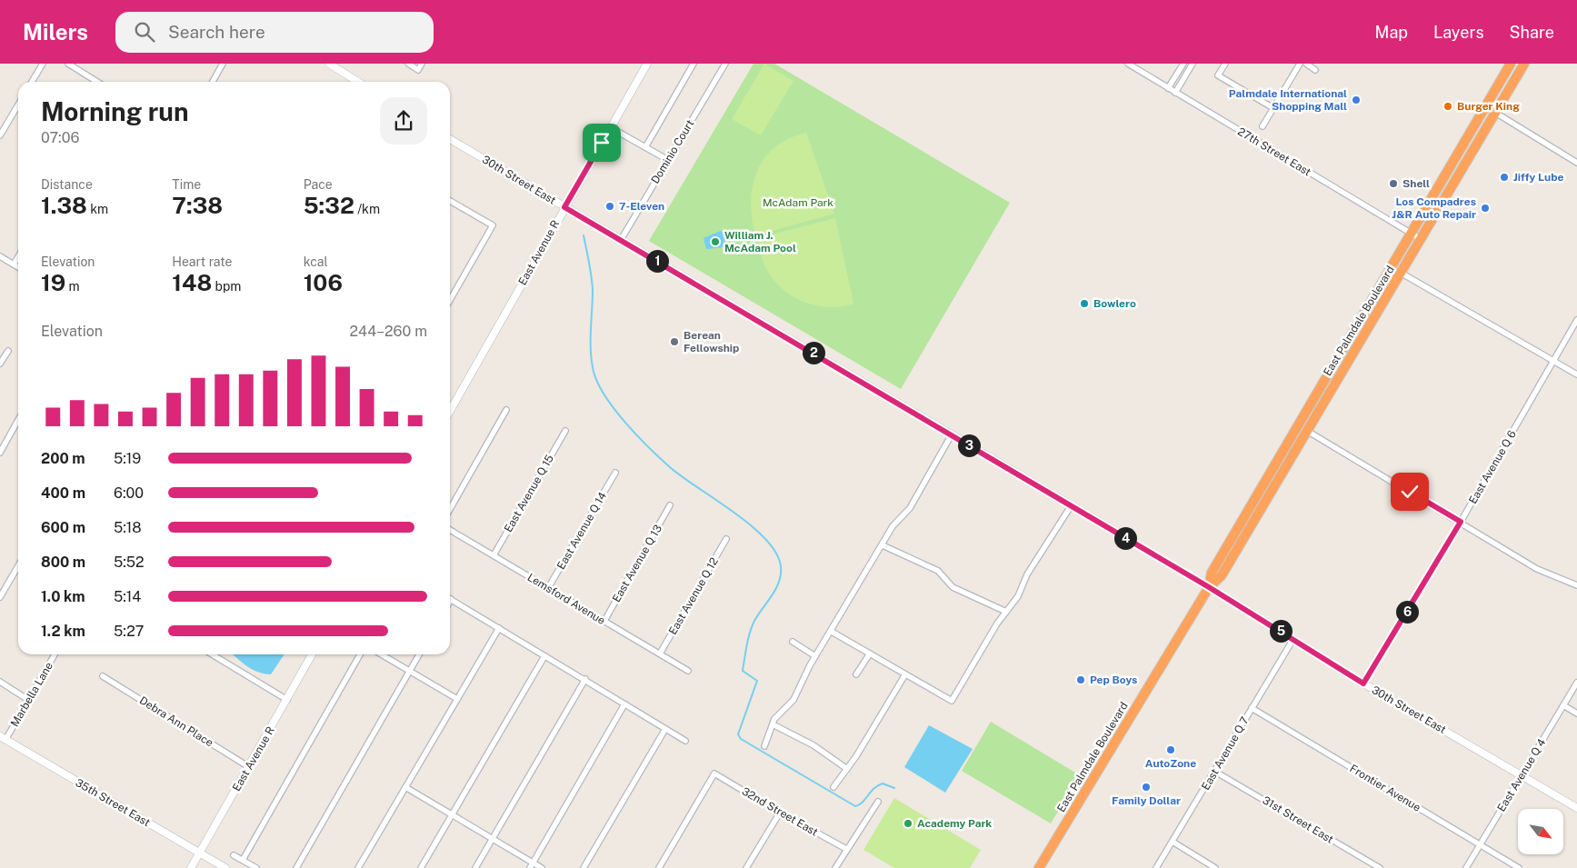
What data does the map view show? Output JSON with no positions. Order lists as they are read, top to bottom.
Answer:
{
  "streets": {
    "highway": ["East Palmdale Boulevard"],
    "street": [
      "Dominio Court",
      "27th Street East",
      "30th Street East",
      "East Avenue R",
      "East Avenue Q 6",
      "East Avenue Q 15",
      "East Avenue Q 14",
      "East Avenue Q 13",
      "East Avenue Q 12",
      "Lemsford Avenue",
      "Marbella Lane",
      "Debra Ann Place",
      "East Avenue Q 7",
      "East Avenue Q 4",
      "Frontier Avenue",
      "35th Street East",
      "32nd Street East",
      "31st Street East"
    ]
  },
  "crossings": [
    ["Dominio Court", "30th Street East"],
    ["27th Street East", "East Palmdale Boulevard"],
    ["30th Street East", "East Avenue R"],
    ["30th Street East", "East Palmdale Boulevard"],
    ["30th Street East", "East Avenue Q 6"],
    ["30th Street East", "East Avenue Q 7"],
    ["30th Street East", "East Avenue Q 4"],
    ["East Avenue R", "Debra Ann Place"],
    ["East Avenue R", "35th Street East"],
    ["East Avenue Q 15", "Lemsford Avenue"],
    ["East Avenue Q 14", "Lemsford Avenue"],
    ["East Avenue Q 13", "Lemsford Avenue"],
    ["East Avenue Q 12", "Lemsford Avenue"],
    ["Marbella Lane", "35th Street East"],
    ["East Avenue Q 7", "Frontier Avenue"],
    ["East Avenue Q 7", "31st Street East"],
    ["East Avenue Q 4", "Frontier Avenue"]
  ],
  "parks": ["McAdam Park"],
  "places": [
    "Palmdale International Shopping Mall",
    "Burger King",
    "Jiffy Lube",
    "Shell",
    "7-Eleven",
    "Los Compadres J&R Auto Repair",
    "William J. McAdam Pool",
    "Bowlero",
    "Berean Fellowship",
    "Pep Boys",
    "AutoZone",
    "Family Dollar",
    "Academy Park"
  ],
  "north": "bottom right",
  "page": {
    "header": "Milers",
    "search": "Search here",
    "nav": ["Map", "Layers", "Share"],
    "heading": ["Morning run", "07:06"],
    "stats": [
      ["Distance", "1.38 km"],
      ["Time", "7:38"],
      ["Pace", "5:32 /km"],
      ["Elevation", "19 m"],
      ["Heart rate", "148 bpm"],
      ["kcal", "106"]
    ],
    "pins": [
      "1",
      "2",
      "3",
      "4",
      "6",
      "5"
    ],
    "chart": ["Elevation", "244–260 m"],
    "list": [
      {
        "name": "200 m",
        "note": "5:19"
      },
      {
        "name": "400 m",
        "note": "6:00"
      },
      {
        "name": "600 m",
        "note": "5:18"
      },
      {
        "name": "800 m",
        "note": "5:52"
      },
      {
        "name": "1.0 km",
        "note": "5:14"
      },
      {
        "name": "1.2 km",
        "note": "5:27"
      }
    ]
  }
}
